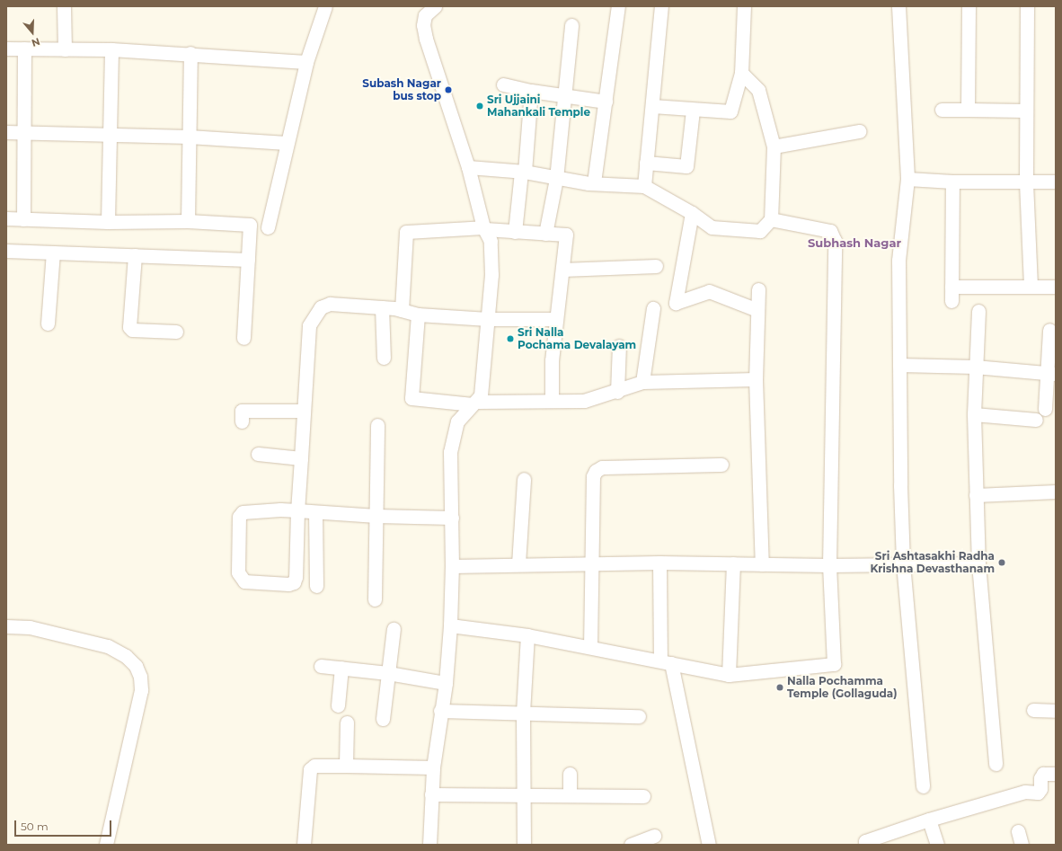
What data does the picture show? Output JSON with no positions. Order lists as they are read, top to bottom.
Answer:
{
  "districts": ["Subhash Nagar"],
  "places": [
    "Subash Nagar bus stop",
    "Sri Ujjaini Mahankali Temple",
    "Sri Nalla Pochama Devalayam",
    "Sri Ashtasakhi Radha Krishna Devasthanam",
    "Nalla Pochamma Temple (Gollaguda)"
  ],
  "scale_bar": "50 m",
  "north": "bottom"
}
